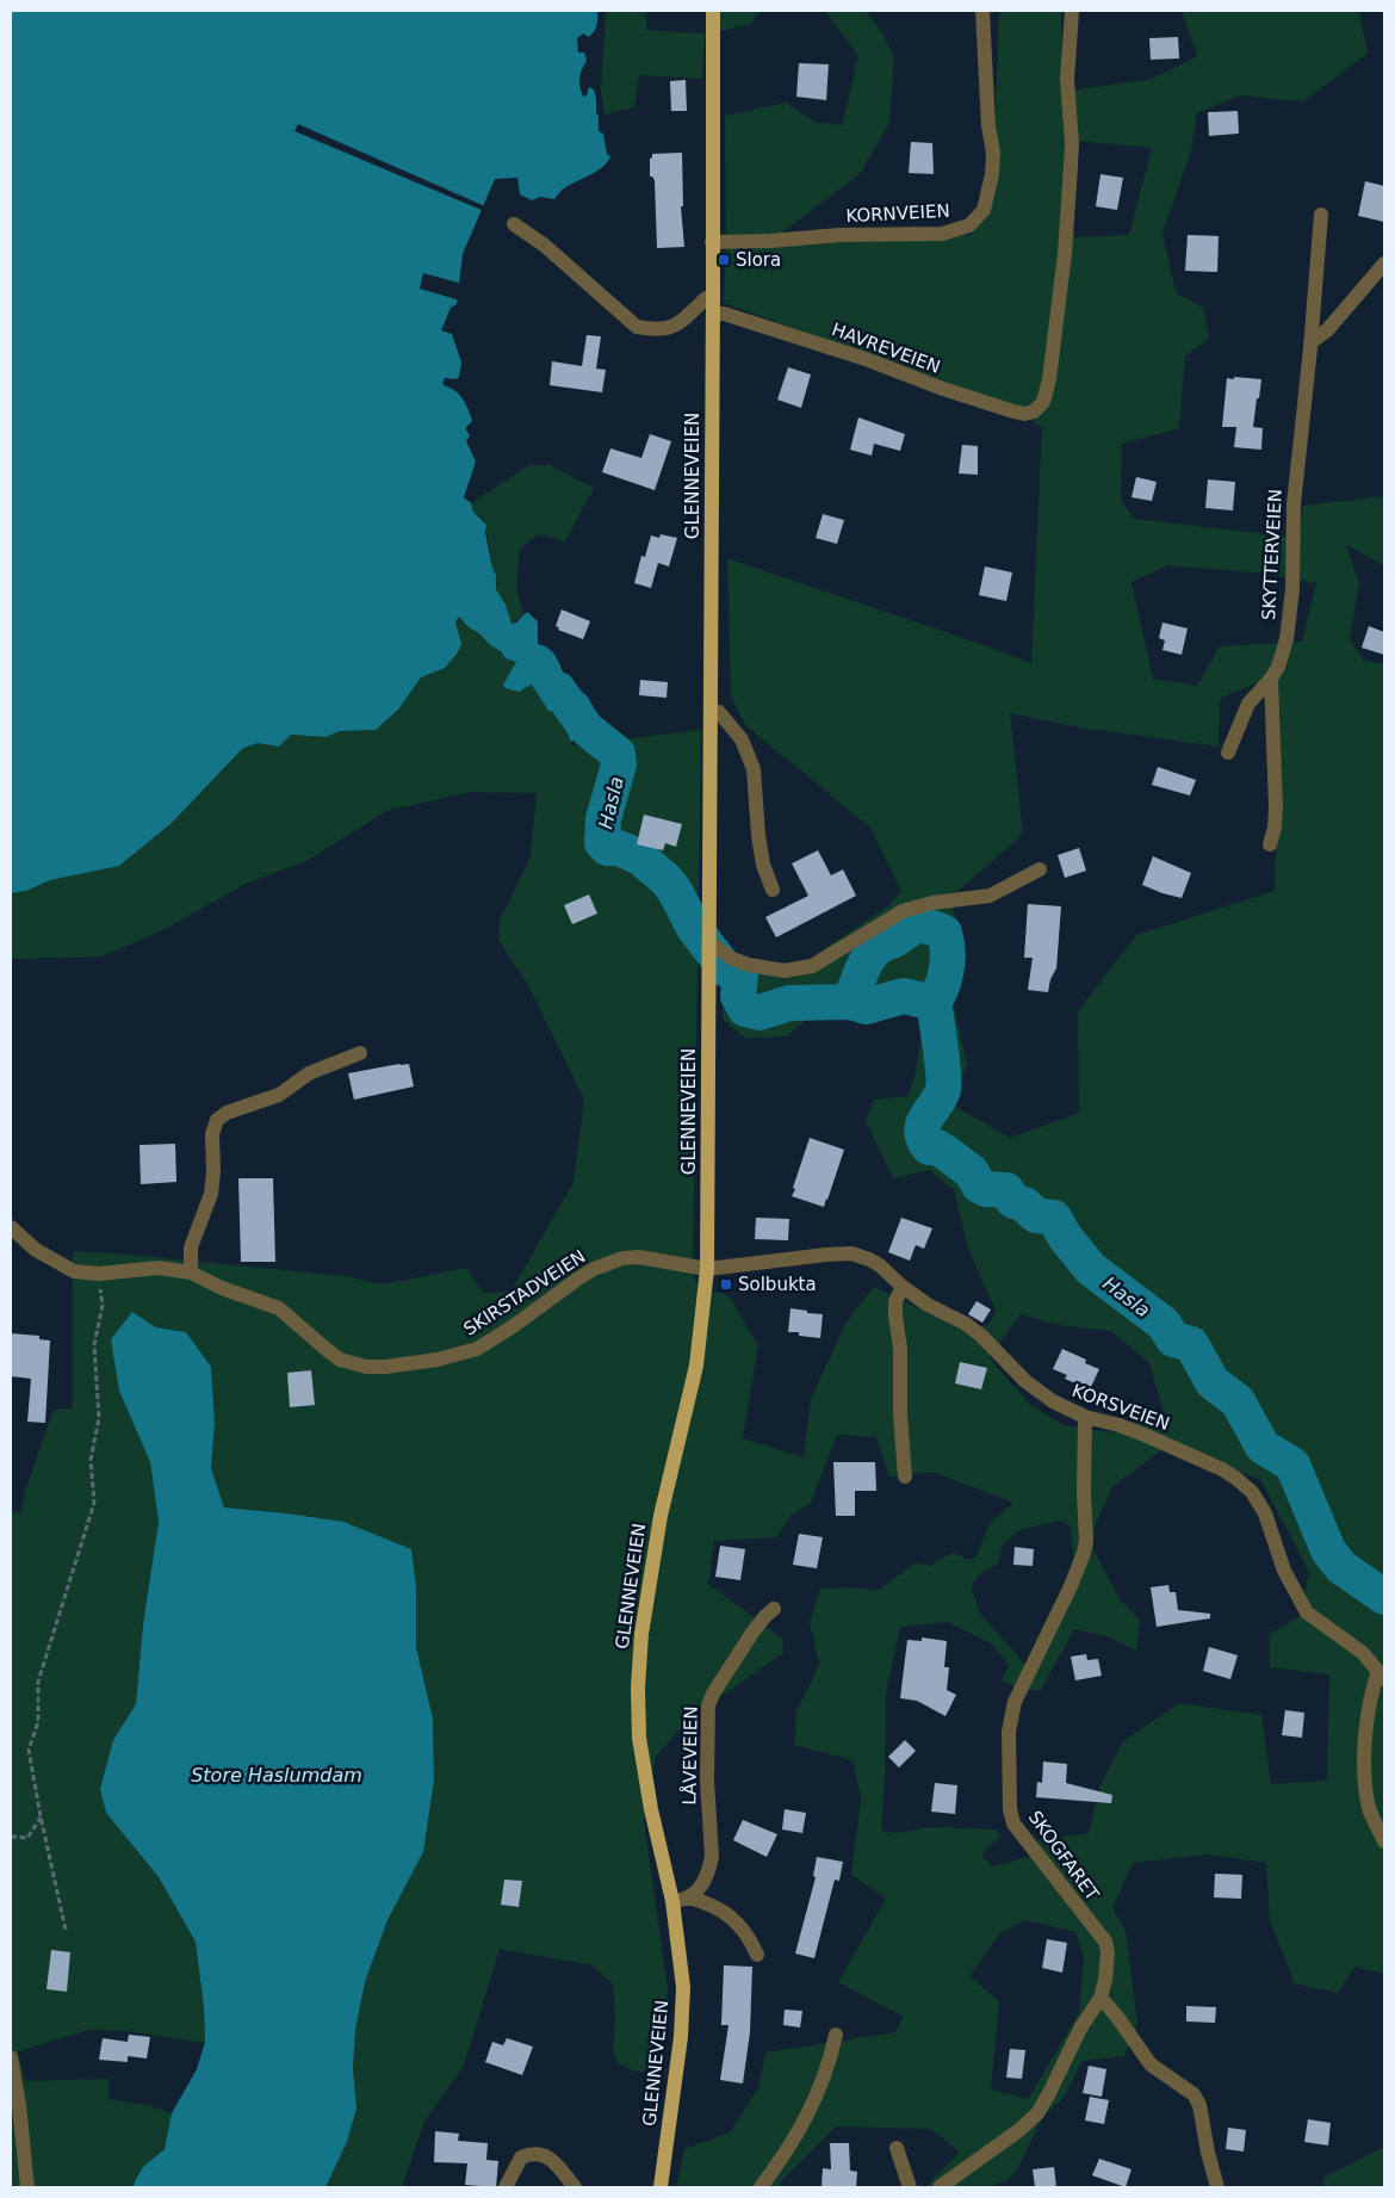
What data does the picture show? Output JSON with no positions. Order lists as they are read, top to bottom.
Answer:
{
  "streets": {
    "main road": ["GLENNEVEIEN"],
    "street": [
      "KORNVEIEN",
      "HAVREVEIEN",
      "SKYTTERVEIEN",
      "SKIRSTADVEIEN",
      "KORSVEIEN",
      "LÅVEVEIEN",
      "SKOGFARET"
    ]
  },
  "crossings": [
    ["KORNVEIEN", "GLENNEVEIEN"],
    ["HAVREVEIEN", "GLENNEVEIEN"],
    ["GLENNEVEIEN", "SKIRSTADVEIEN"],
    ["GLENNEVEIEN", "KORSVEIEN"],
    ["SKIRSTADVEIEN", "KORSVEIEN"],
    ["KORSVEIEN", "SKOGFARET"]
  ],
  "water": ["Hasla", "Store Haslumdam"],
  "places": {
    "transit": ["Slora", "Solbukta"]
  }
}
